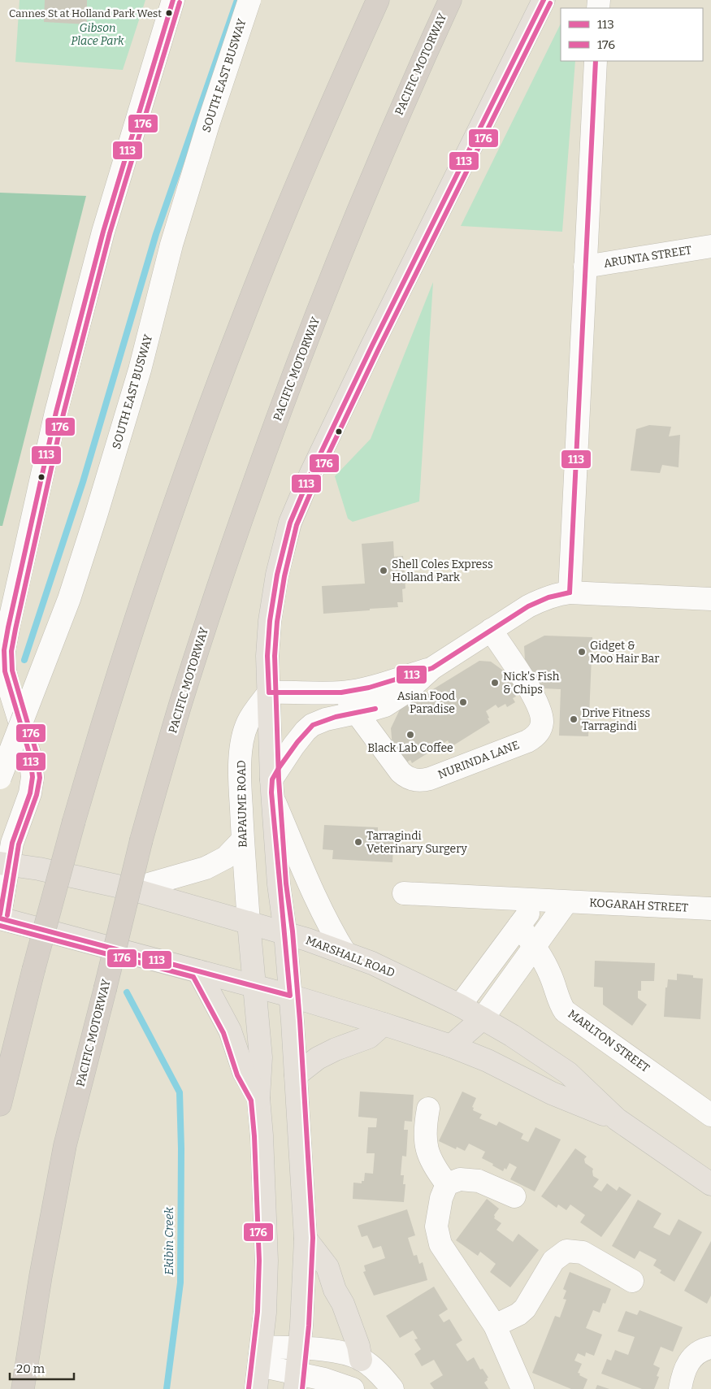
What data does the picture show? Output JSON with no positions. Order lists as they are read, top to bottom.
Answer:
{
  "streets": {
    "highway": ["PACIFIC MOTORWAY"],
    "main road": ["MARSHALL ROAD"],
    "street": [
      "SOUTH EAST BUSWAY",
      "ARUNTA STREET",
      "NURINDA LANE",
      "BAPAUME ROAD",
      "KOGARAH STREET",
      "MARLTON STREET"
    ]
  },
  "crossings": [
    ["BAPAUME ROAD", "MARSHALL ROAD"]
  ],
  "water": ["Ekibin Creek"],
  "parks": ["Gibson Place Park"],
  "places": [
    "Cannes St at Holland Park West",
    "Shell Coles Express Holland Park",
    "Gidget & Moo Hair Bar",
    "Nick's Fish & Chips",
    "Asian Food Paradise",
    "Drive Fitness Tarragindi",
    "Black Lab Coffee",
    "Tarragindi Veterinary Surgery"
  ],
  "lines": ["transit line 113", "transit line 176"],
  "legend": ["113", "176"],
  "scale_bar": "20 m"
}
